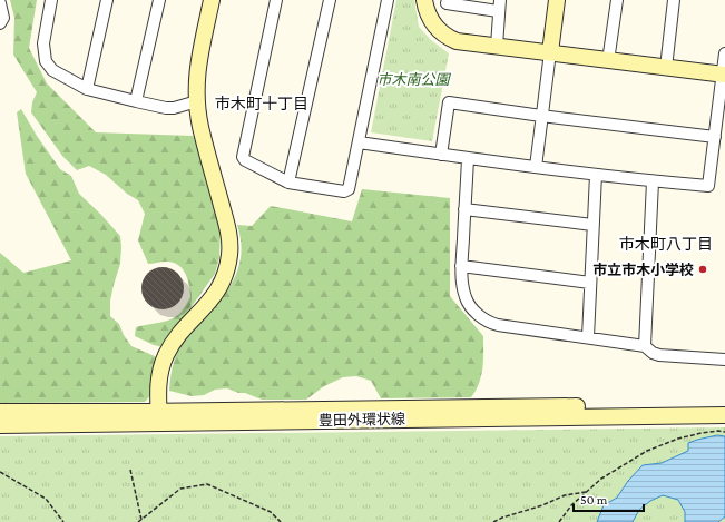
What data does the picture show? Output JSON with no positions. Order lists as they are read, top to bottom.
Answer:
{
  "streets": {
    "street": ["豊田外環状線"]
  },
  "districts": ["市木町十丁目", "市木町八丁目"],
  "parks": ["市木南公園"],
  "places": ["市立市木小学校"],
  "scale_bar": "50 m"
}
